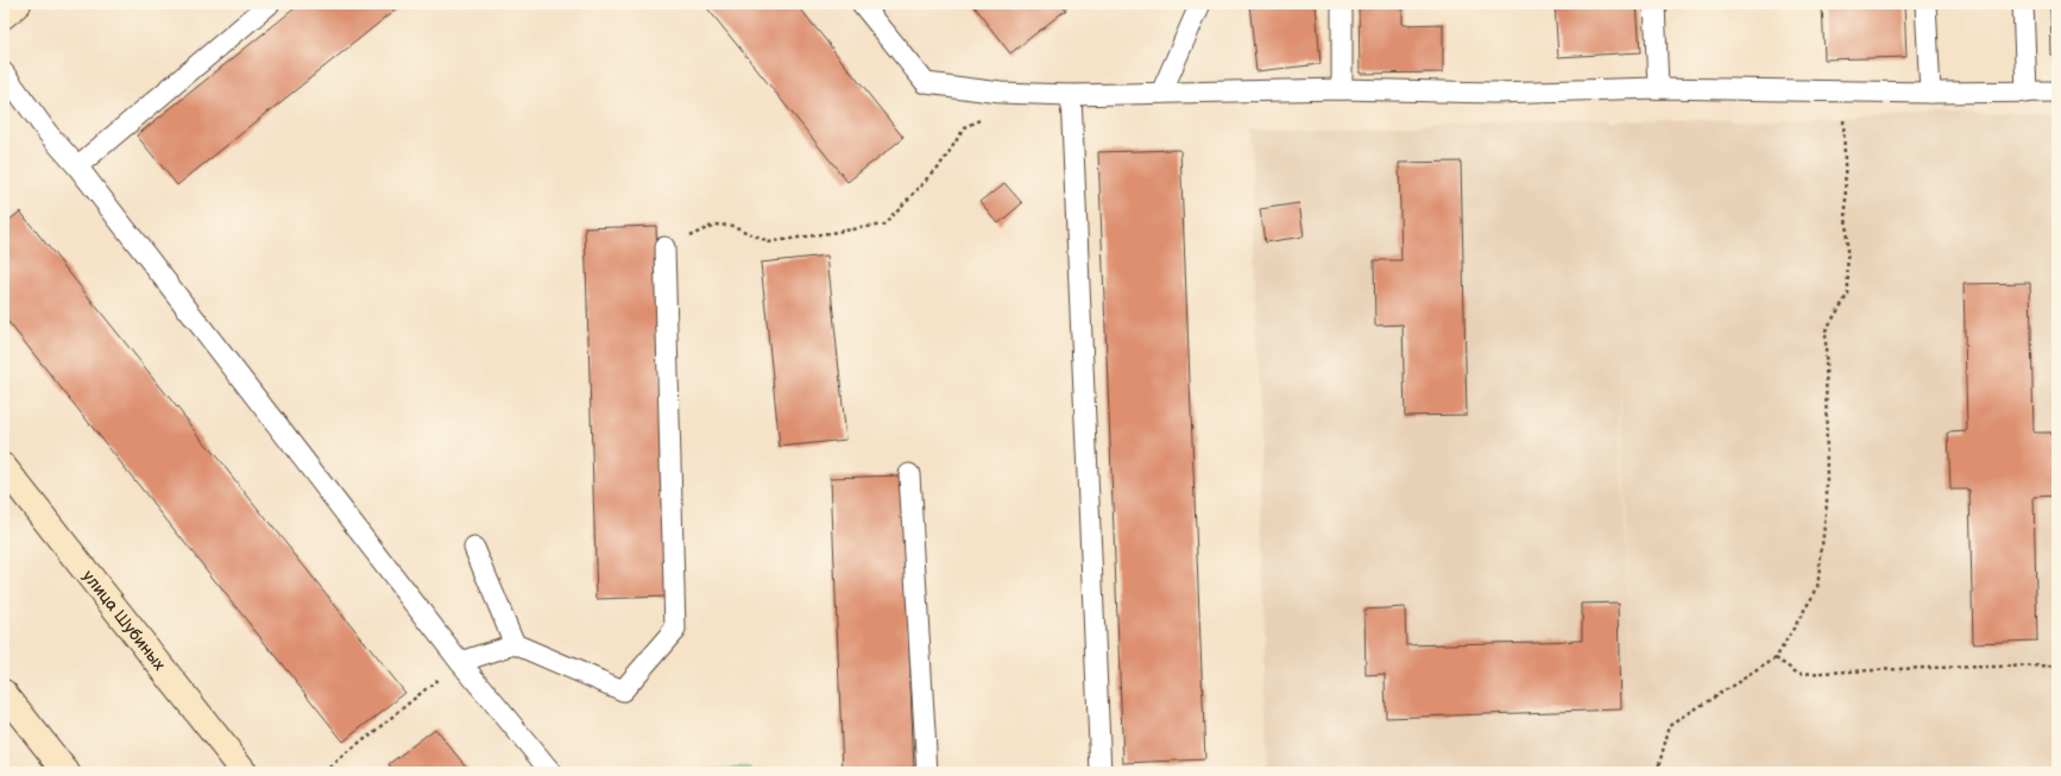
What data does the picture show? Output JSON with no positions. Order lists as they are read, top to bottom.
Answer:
{
  "streets": {
    "main road": ["улица Шубиных"]
  }
}
